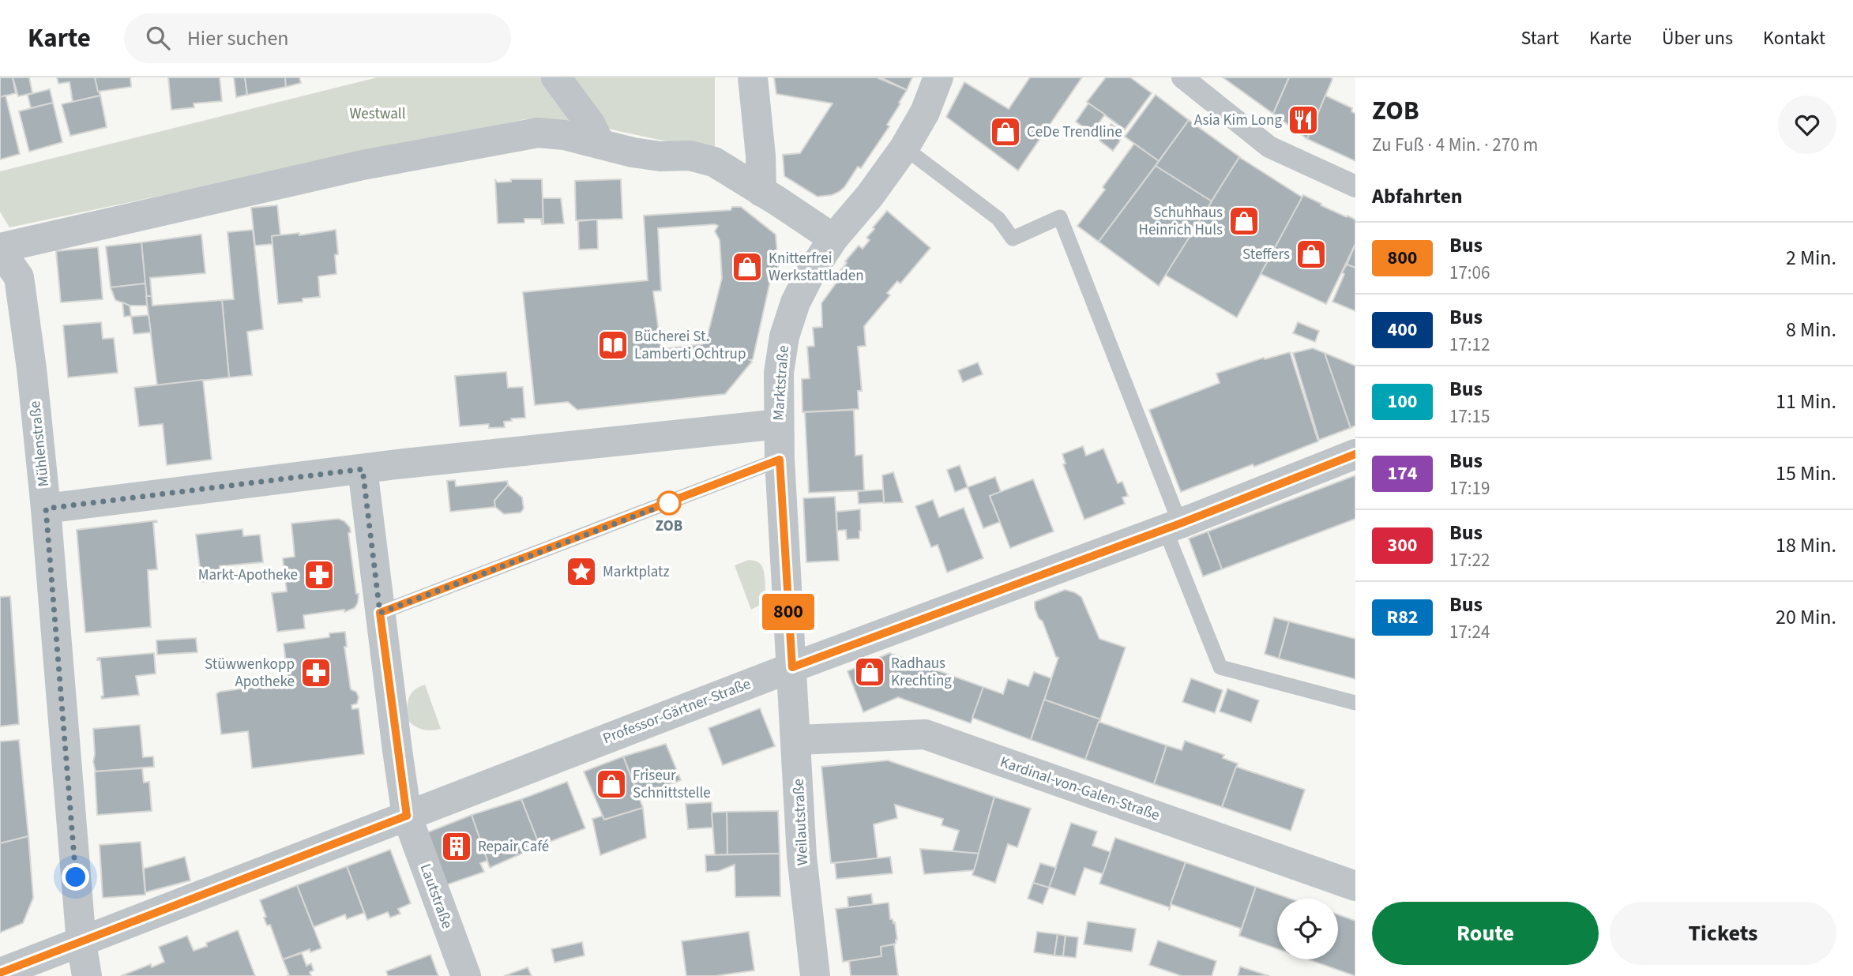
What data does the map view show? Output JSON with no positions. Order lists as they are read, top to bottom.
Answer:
{
  "streets": {
    "street": [
      "Marktstraße",
      "Mühlenstraße",
      "Professor-Gärtner-Straße",
      "Kardinal-von-Galen-Straße",
      "Weilautstraße",
      "Lautstraße"
    ]
  },
  "crossings": [
    ["Marktstraße", "Professor-Gärtner-Straße"],
    ["Marktstraße", "Weilautstraße"],
    ["Mühlenstraße", "Professor-Gärtner-Straße"],
    ["Professor-Gärtner-Straße", "Weilautstraße"],
    ["Professor-Gärtner-Straße", "Lautstraße"],
    ["Kardinal-von-Galen-Straße", "Weilautstraße"]
  ],
  "parks": ["Westwall"],
  "places": {
    "restaurant": ["Asia Kim Long"],
    "shop": [
      "CeDe Trendline",
      "Schuhhaus Heinrich Huls",
      "Steffers",
      "Knitterfrei Werkstattladen",
      "Radhaus Krechting",
      "Friseur Schnittstelle"
    ],
    "library": ["Bücherei St. Lamberti Ochtrup"],
    "other": ["ZOB"],
    "place": ["Marktplatz"],
    "pharmacy": ["Markt-Apotheke", "Stüwwenkopp Apotheke"],
    "building": ["Repair Café"]
  },
  "lines": ["bus line 800"],
  "page": {
    "header": "Karte",
    "search": "Hier suchen",
    "nav": [
      "Start",
      "Karte",
      "Über uns",
      "Kontakt"
    ],
    "on_map": "800",
    "heading": [
      ["ZOB", "Zu Fuß · 4 Min. · 270 m"],
      "Abfahrten"
    ],
    "list": [
      {
        "mark": "800",
        "name": "Bus",
        "note": "17:06",
        "value": "2 Min."
      },
      {
        "mark": "400",
        "name": "Bus",
        "note": "17:12",
        "value": "8 Min."
      },
      {
        "mark": "100",
        "name": "Bus",
        "note": "17:15",
        "value": "11 Min."
      },
      {
        "mark": "174",
        "name": "Bus",
        "note": "17:19",
        "value": "15 Min."
      },
      {
        "mark": "300",
        "name": "Bus",
        "note": "17:22",
        "value": "18 Min."
      },
      {
        "mark": "R82",
        "name": "Bus",
        "note": "17:24",
        "value": "20 Min."
      }
    ],
    "buttons": ["Route", "Tickets"]
  }
}
